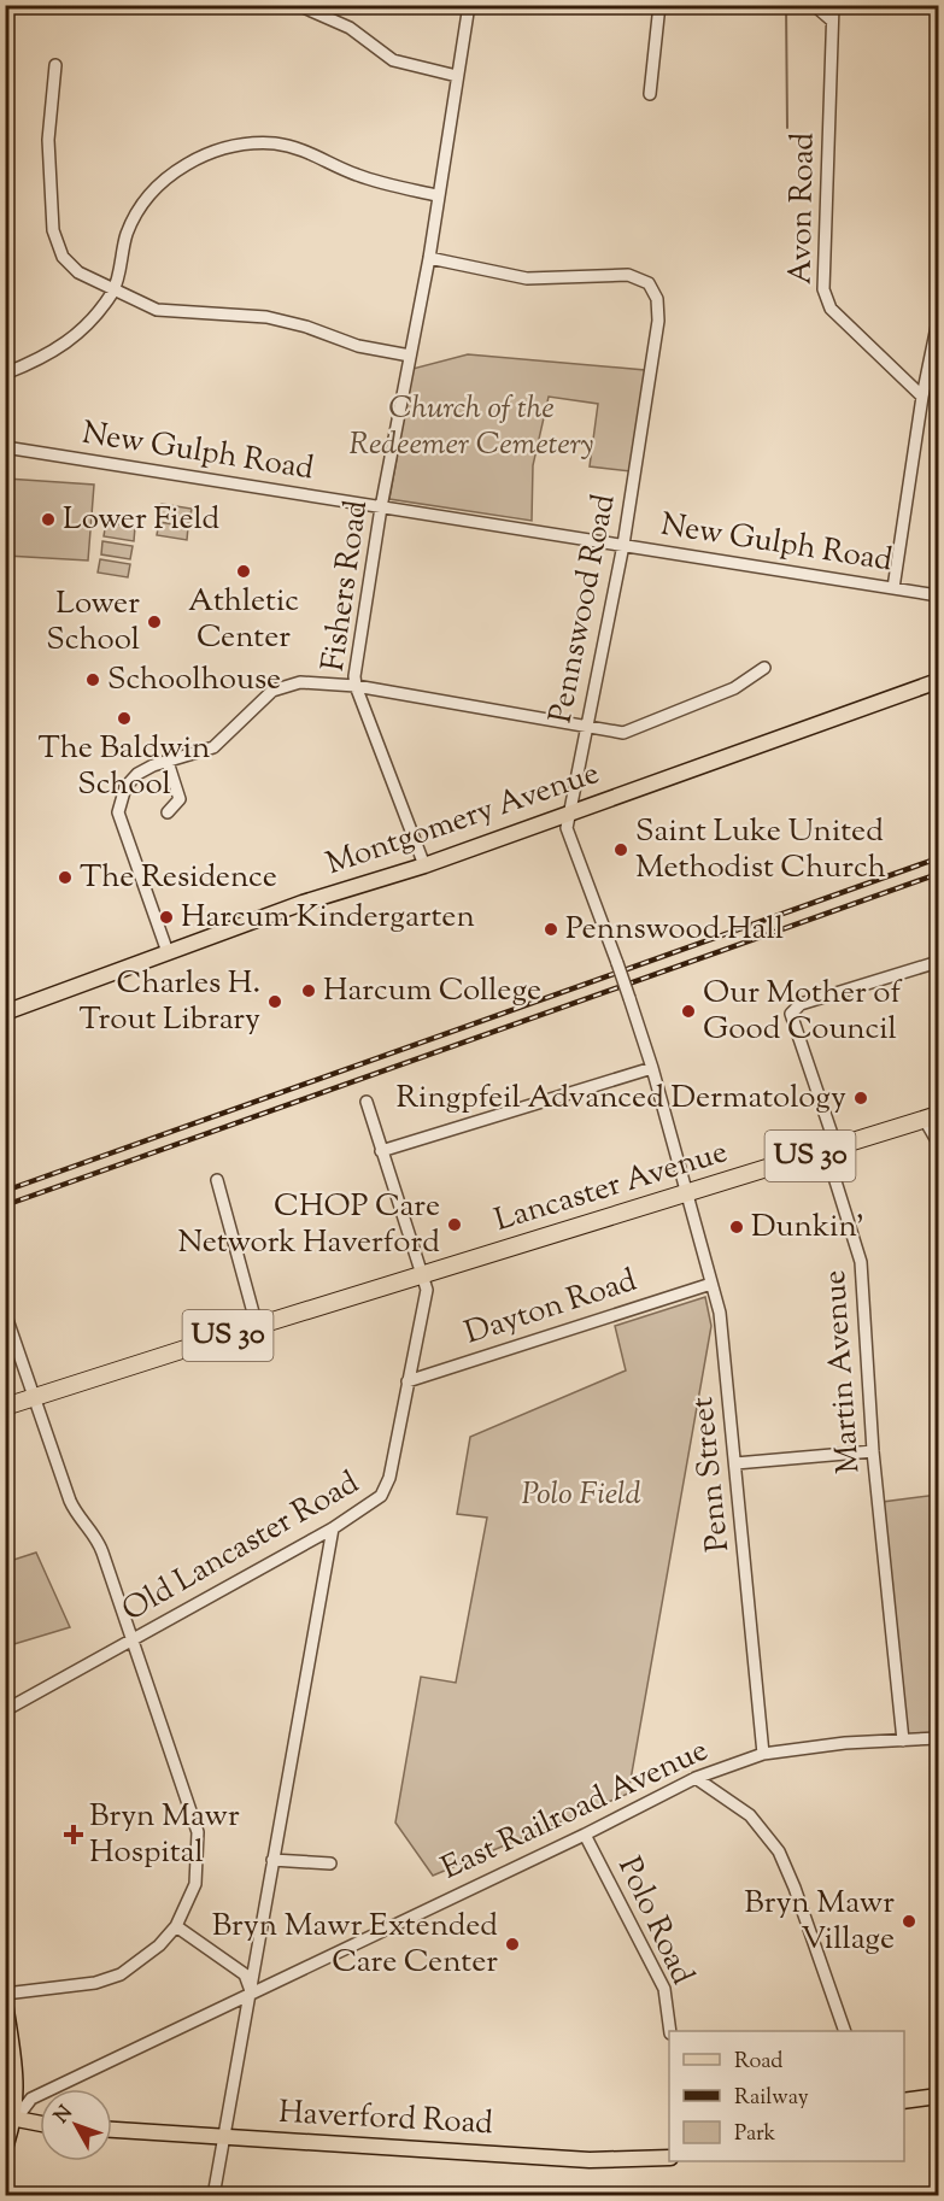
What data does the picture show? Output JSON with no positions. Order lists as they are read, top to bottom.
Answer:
{
  "streets": {
    "highway": ["US 30", "Lancaster Avenue"],
    "main road": ["Montgomery Avenue", "Haverford Road"],
    "street": [
      "Avon Road",
      "New Gulph Road",
      "Fishers Road",
      "Pennswood Road",
      "Dayton Road",
      "Martin Avenue",
      "Penn Street",
      "Old Lancaster Road",
      "East Railroad Avenue",
      "Polo Road"
    ]
  },
  "crossings": [
    ["New Gulph Road", "Fishers Road"],
    ["New Gulph Road", "Pennswood Road"],
    ["Fishers Road", "Pennswood Road"],
    ["Fishers Road", "Montgomery Avenue"],
    ["Pennswood Road", "Montgomery Avenue"],
    ["Pennswood Road", "Lancaster Avenue"],
    ["Pennswood Road", "Penn Street"],
    ["US 30", "Lancaster Avenue"],
    ["US 30", "Old Lancaster Road"],
    ["Lancaster Avenue", "Martin Avenue"],
    ["Lancaster Avenue", "Penn Street"],
    ["Lancaster Avenue", "Old Lancaster Road"],
    ["Dayton Road", "Penn Street"],
    ["Dayton Road", "Old Lancaster Road"],
    ["Martin Avenue", "East Railroad Avenue"],
    ["Penn Street", "East Railroad Avenue"],
    ["East Railroad Avenue", "Polo Road"]
  ],
  "parks": ["Church of the Redeemer Cemetery", "Polo Field"],
  "places": {
    "other": [
      "Lower Field",
      "Athletic Center",
      "Lower School",
      "Schoolhouse",
      "The Baldwin School",
      "Saint Luke United Methodist Church",
      "The Residence",
      "Harcum Kindergarten",
      "Pennswood Hall",
      "Harcum College",
      "Charles H. Trout Library",
      "Our Mother of Good Council",
      "Ringpfeil Advanced Dermatology",
      "CHOP Care Network Haverford",
      "Dunkin'",
      "Bryn Mawr Village",
      "Bryn Mawr Extended Care Center"
    ],
    "health": ["Bryn Mawr Hospital"]
  },
  "legend": ["Road", "Railway", "Park"],
  "north": "top left"
}
